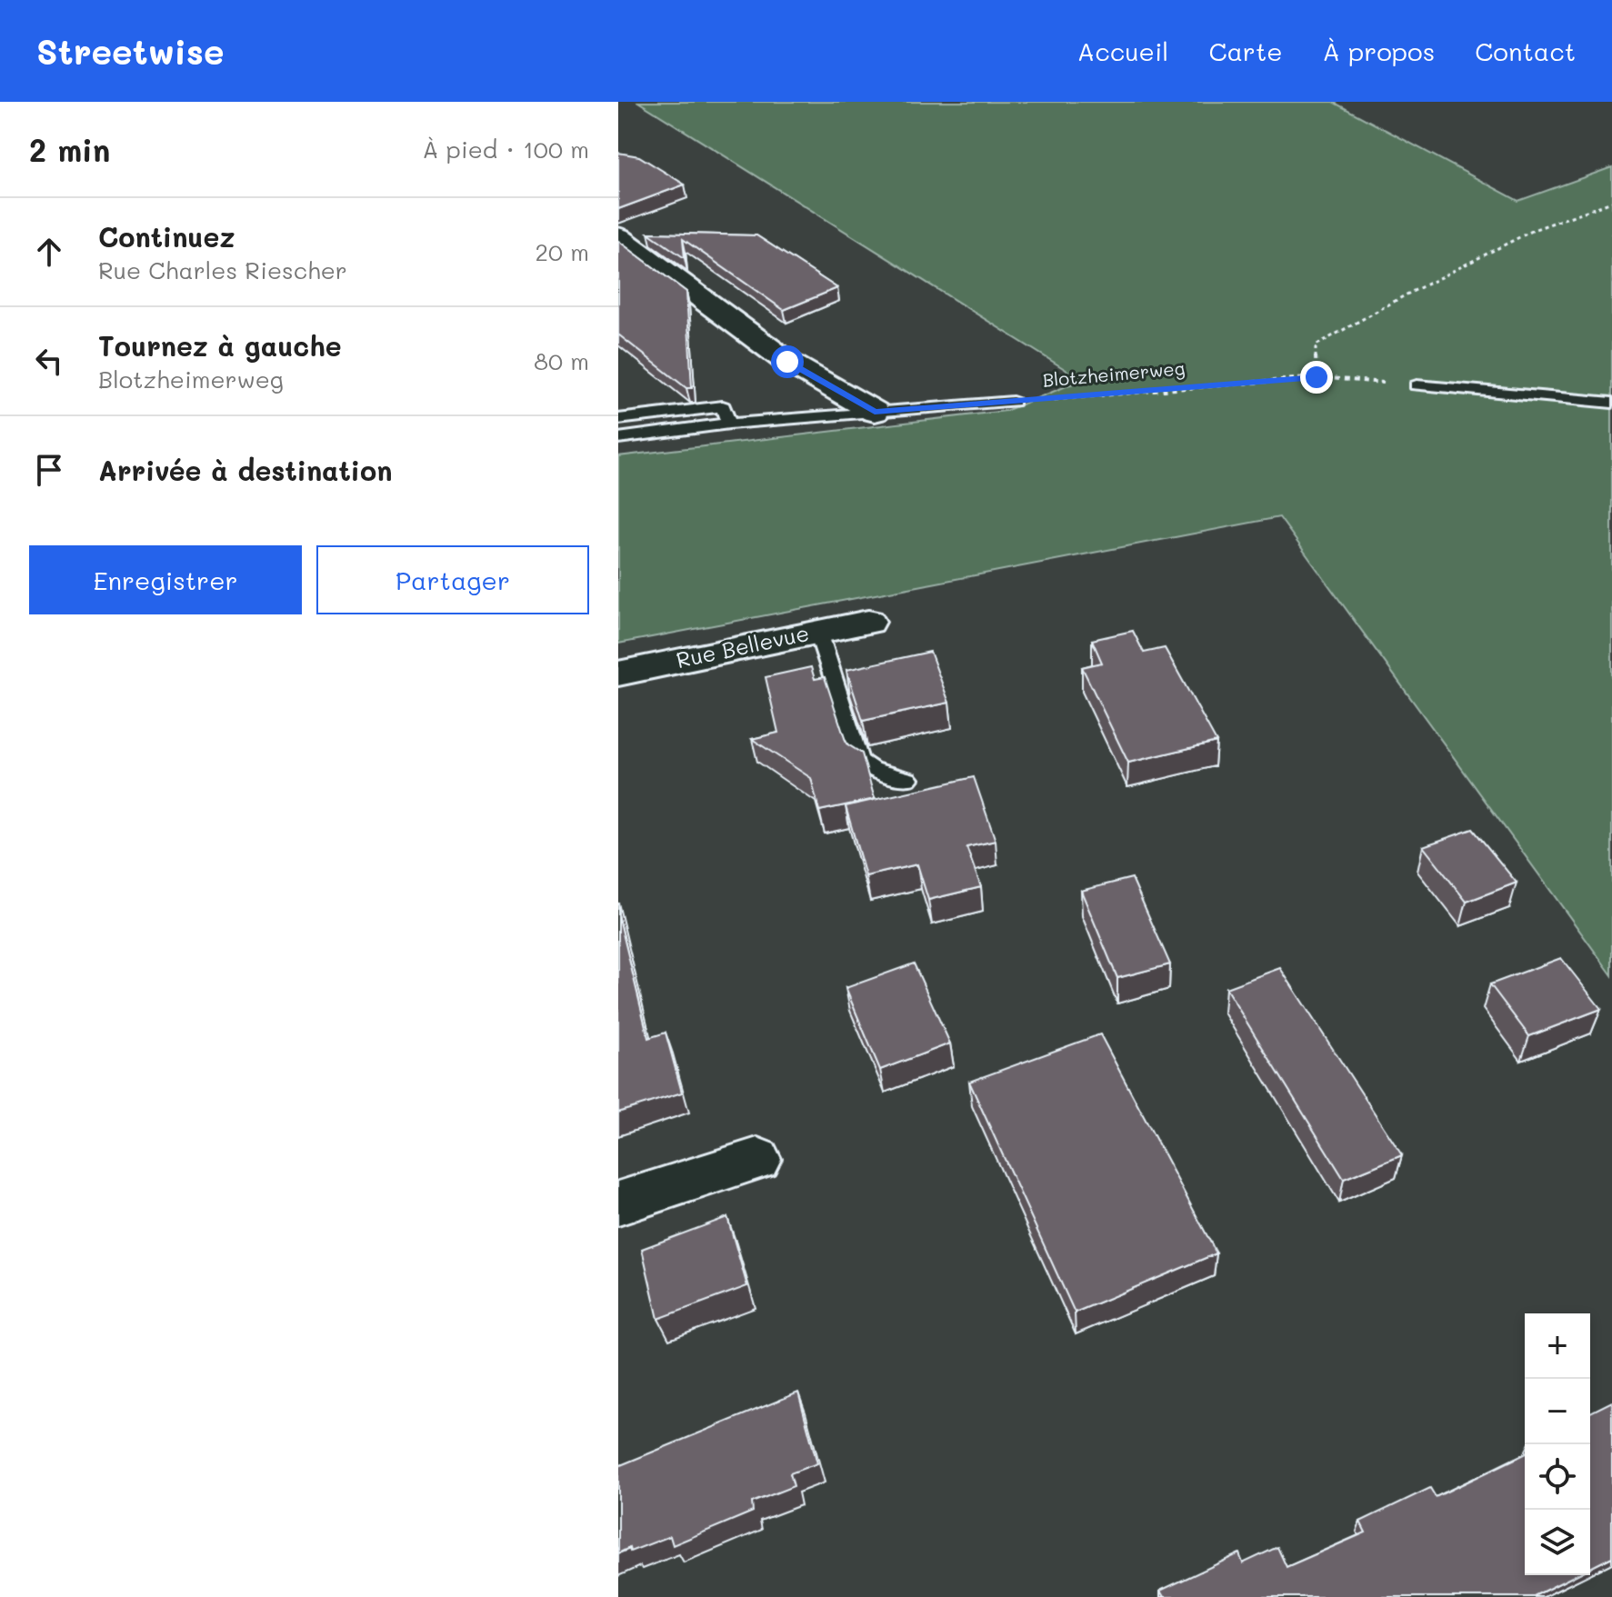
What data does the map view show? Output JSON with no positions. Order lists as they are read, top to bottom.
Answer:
{
  "streets": {
    "street": ["Rue Bellevue"],
    "lane": ["Blotzheimerweg"]
  },
  "page": {
    "header": "Streetwise",
    "nav": [
      "Accueil",
      "Carte",
      "À propos",
      "Contact"
    ],
    "heading": ["2 min", "À pied · 100 m"],
    "list": [
      ["Continuez", "Rue Charles Riescher", "20 m"],
      ["Tournez à gauche", "Blotzheimerweg", "80 m"],
      "Arrivée à destination"
    ],
    "buttons": ["Enregistrer", "Partager"],
    "map_buttons": ["+", "−"]
  }
}
